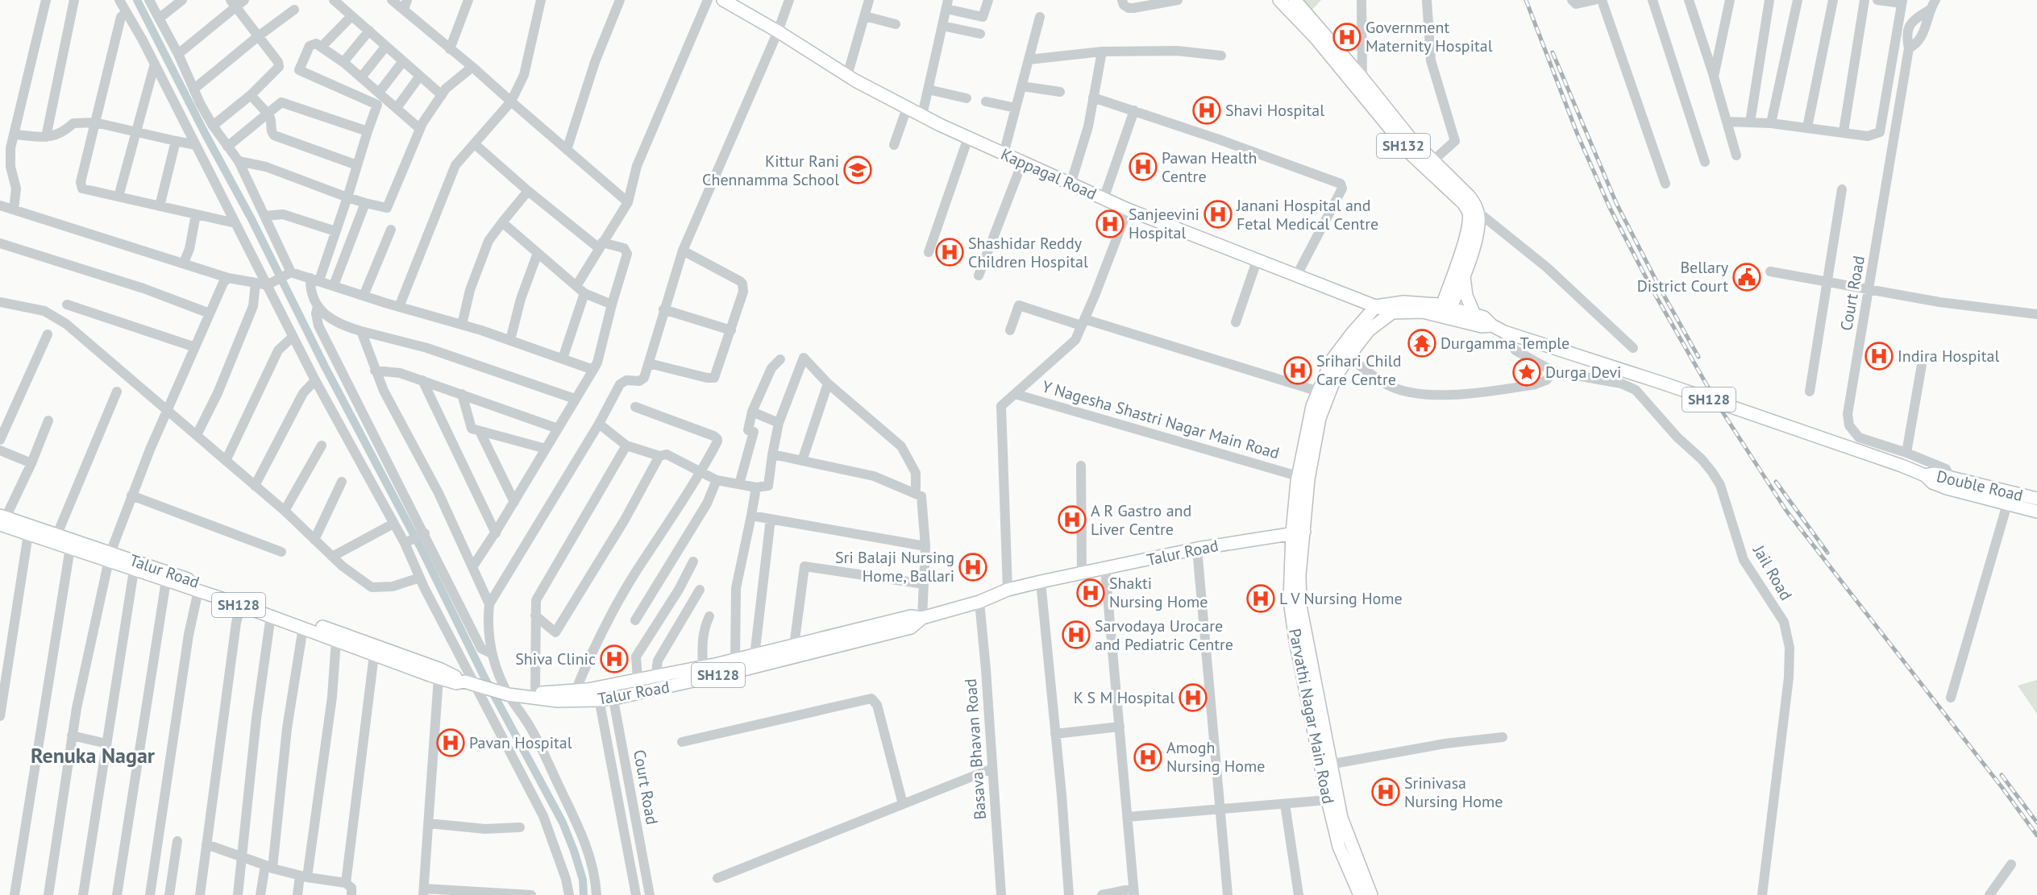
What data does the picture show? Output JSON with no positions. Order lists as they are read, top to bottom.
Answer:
{
  "streets": {
    "main road": [
      "SH132",
      "Kappagal Road",
      "SH128",
      "Double Road",
      "Talur Road",
      "Parvathi Nagar Main Road"
    ],
    "street": [
      "Court Road",
      "Y Nagesha Shastri Nagar Main Road",
      "Jail Road",
      "Basava Bhavan Road"
    ]
  },
  "crossings": [
    ["SH132", "SH128"],
    ["Kappagal Road", "SH128"],
    ["Kappagal Road", "Parvathi Nagar Main Road"],
    ["Court Road", "Double Road"],
    ["Court Road", "Talur Road"],
    ["SH128", "Double Road"],
    ["SH128", "Jail Road"],
    ["Y Nagesha Shastri Nagar Main Road", "Parvathi Nagar Main Road"],
    ["Talur Road", "Parvathi Nagar Main Road"],
    ["Talur Road", "Basava Bhavan Road"]
  ],
  "districts": ["Renuka Nagar"],
  "places": {
    "hospital": [
      "Government Maternity Hospital",
      "Shavi Hospital",
      "Pawan Health Centre",
      "Janani Hospital and Fetal Medical Centre",
      "Sanjeevini Hospital",
      "Shashidar Reddy Children Hospital",
      "Indira Hospital",
      "Srihari Child Care Centre",
      "A R Gastro and Liver Centre",
      "Sri Balaji Nursing Home, Ballari",
      "Shakti Nursing Home",
      "L V Nursing Home",
      "Sarvodaya Urocare and Pediatric Centre",
      "Shiva Clinic",
      "K S M Hospital",
      "Pavan Hospital",
      "Amogh Nursing Home",
      "Srinivasa Nursing Home"
    ],
    "school or university": ["Kittur Rani Chennamma School"],
    "public building": ["Bellary District Court"],
    "temple": ["Durgamma Temple"],
    "place": ["Durga Devi"]
  }
}
